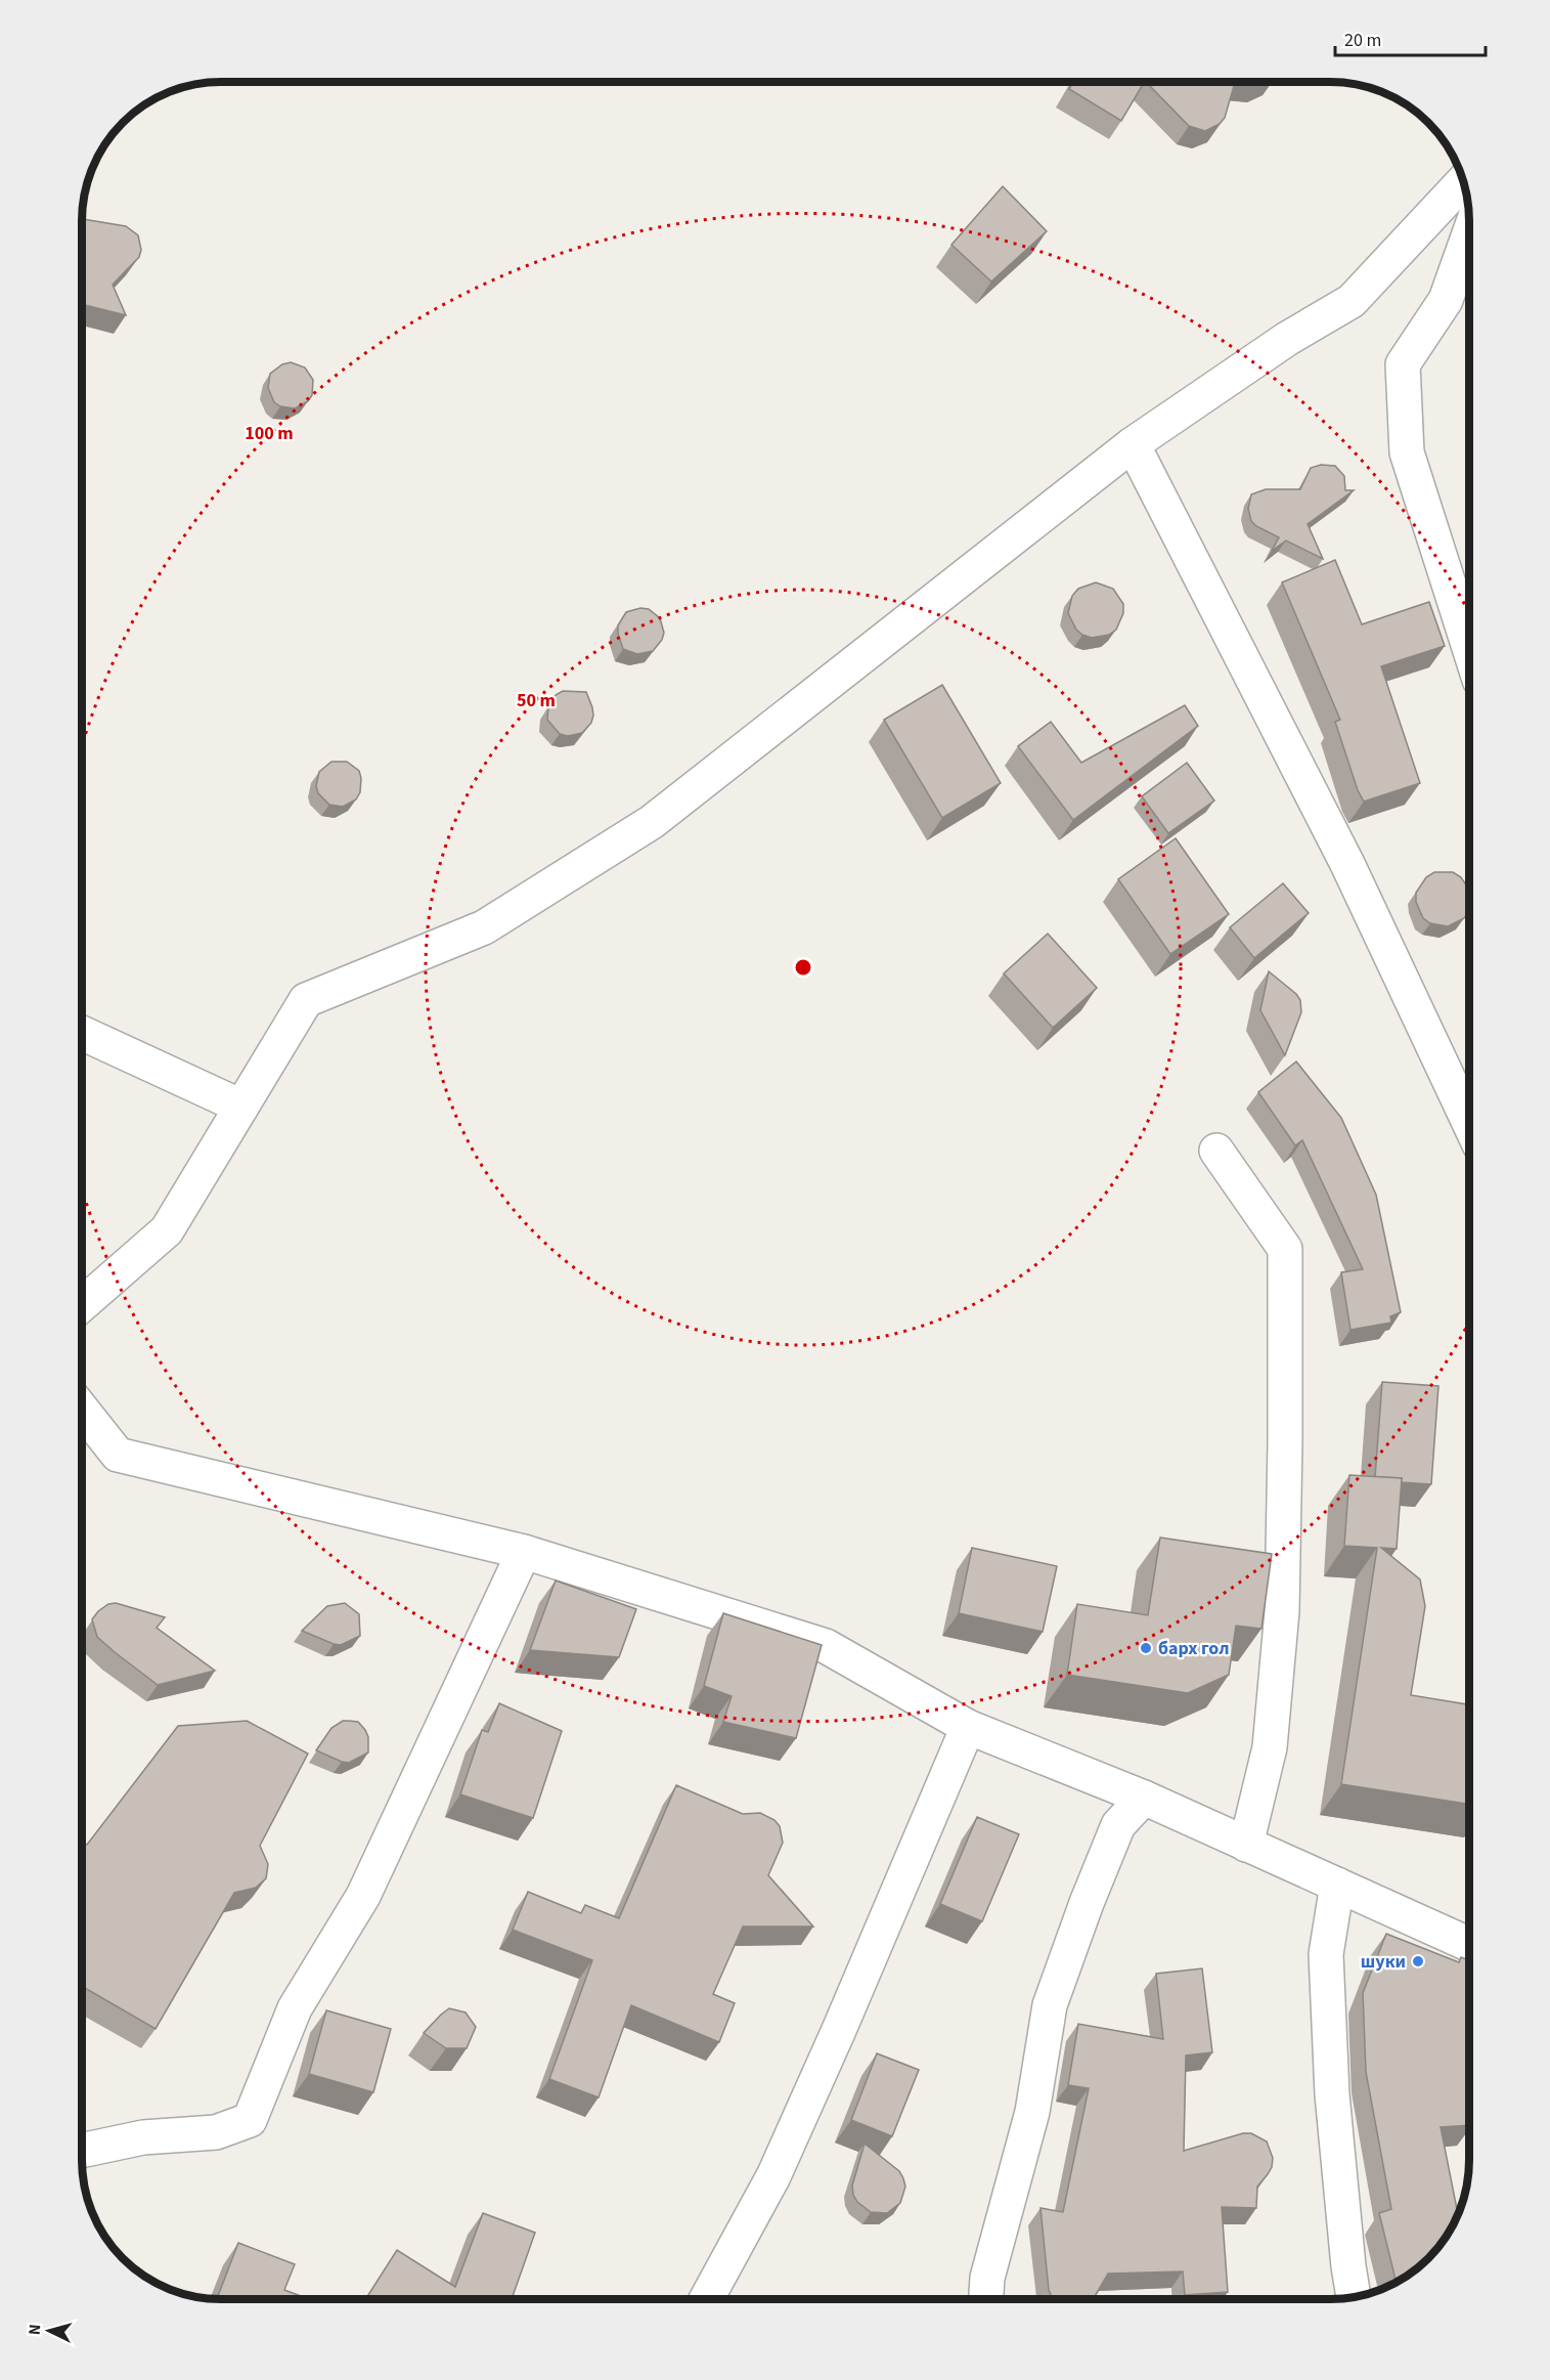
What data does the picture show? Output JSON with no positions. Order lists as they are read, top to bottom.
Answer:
{
  "places": ["барх гол", "шуки"],
  "scale_bar": "20 m",
  "north": "left",
  "rings": ["100 m", "50 m"]
}
